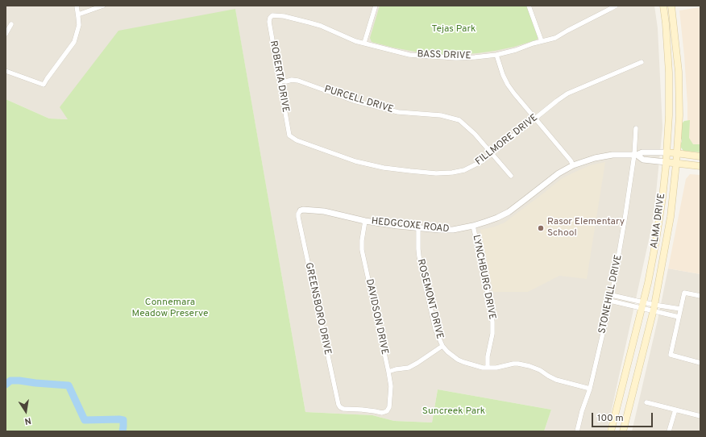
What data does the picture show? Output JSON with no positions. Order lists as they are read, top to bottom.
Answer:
{
  "streets": {
    "main road": ["ALMA DRIVE", "HEDGCOXE ROAD"],
    "street": [
      "BASS DRIVE",
      "ROBERTA DRIVE",
      "PURCELL DRIVE",
      "FILLMORE DRIVE",
      "LYNCHBURG DRIVE",
      "STONEHILL DRIVE",
      "ROSEMONT DRIVE",
      "GREENSBORO DRIVE",
      "DAVIDSON DRIVE"
    ]
  },
  "crossings": [
    ["BASS DRIVE", "ROBERTA DRIVE"],
    ["ROBERTA DRIVE", "PURCELL DRIVE"],
    ["ROBERTA DRIVE", "FILLMORE DRIVE"],
    ["PURCELL DRIVE", "FILLMORE DRIVE"],
    ["ALMA DRIVE", "HEDGCOXE ROAD"],
    ["HEDGCOXE ROAD", "LYNCHBURG DRIVE"],
    ["HEDGCOXE ROAD", "STONEHILL DRIVE"],
    ["HEDGCOXE ROAD", "ROSEMONT DRIVE"],
    ["HEDGCOXE ROAD", "GREENSBORO DRIVE"],
    ["HEDGCOXE ROAD", "DAVIDSON DRIVE"],
    ["LYNCHBURG DRIVE", "ROSEMONT DRIVE"],
    ["STONEHILL DRIVE", "ROSEMONT DRIVE"],
    ["GREENSBORO DRIVE", "DAVIDSON DRIVE"]
  ],
  "parks": ["Tejas Park", "Connemara Meadow Preserve", "Suncreek Park"],
  "places": ["Rasor Elementary School"],
  "scale_bar": "100 m",
  "north": "bottom"
}
